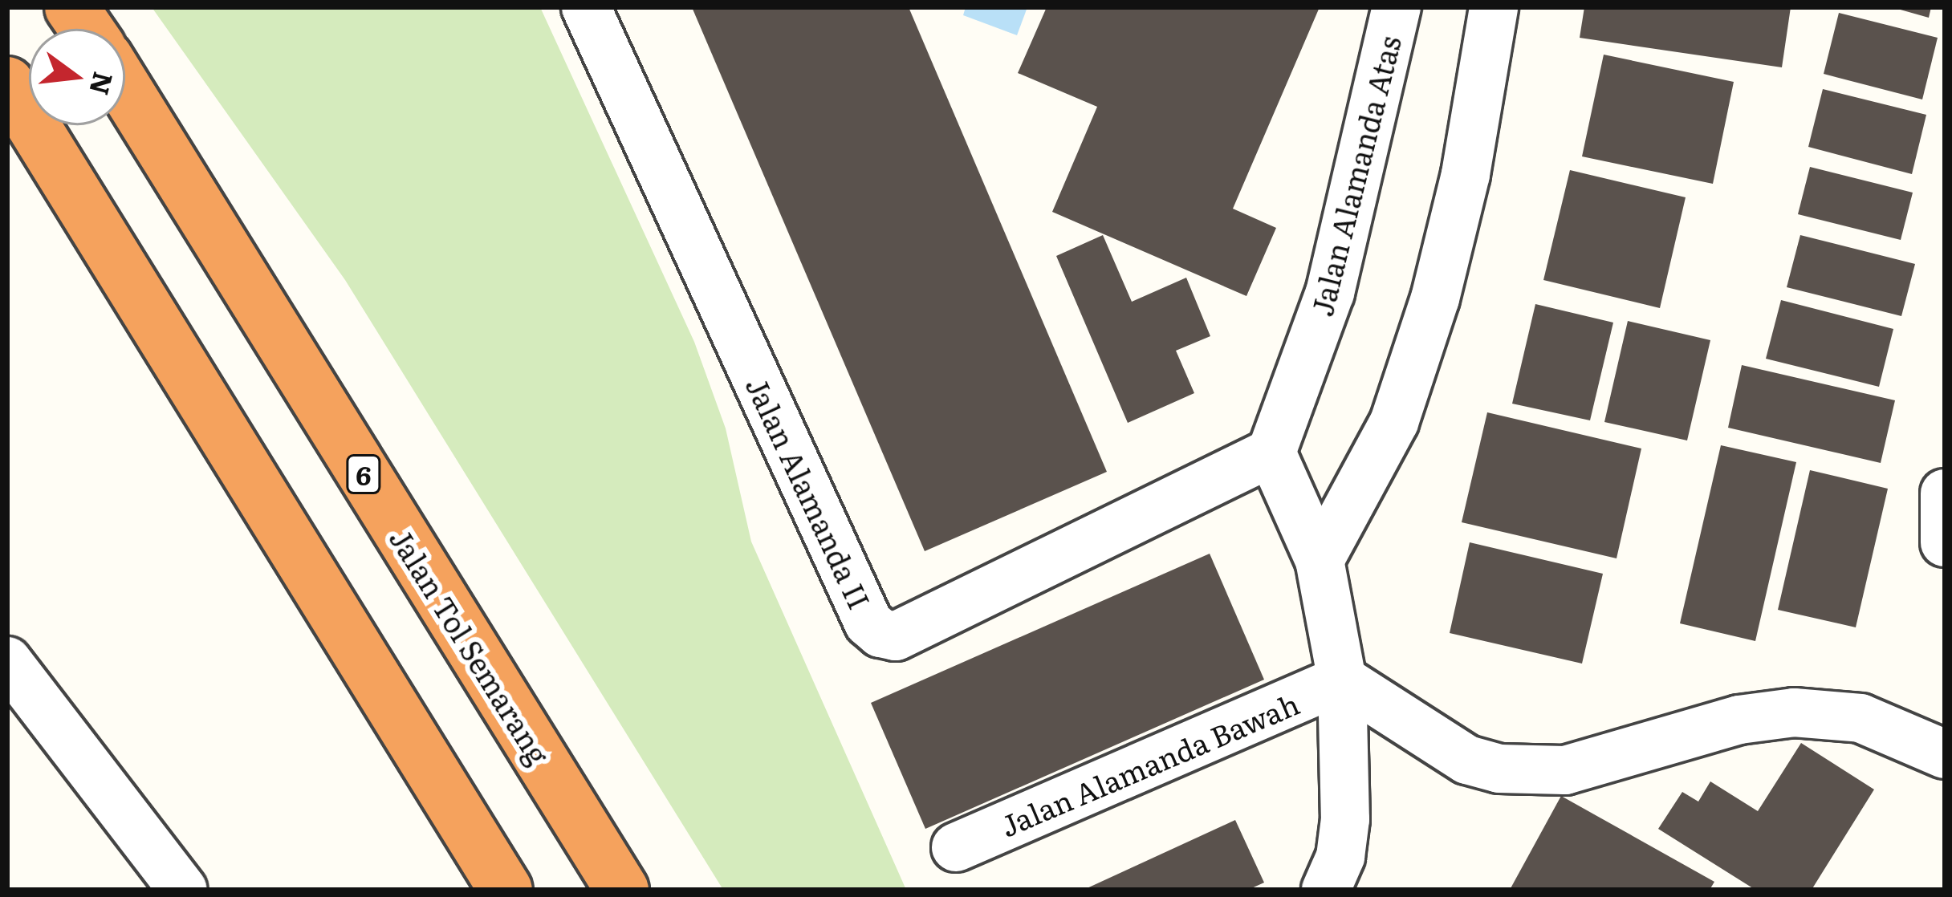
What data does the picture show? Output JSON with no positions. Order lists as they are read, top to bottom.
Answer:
{
  "streets": {
    "highway": ["6", "Jalan Tol Semarang"],
    "street": ["Jalan Alamanda Atas", "Jalan Alamanda II", "Jalan Alamanda Bawah"]
  },
  "crossings": [
    ["Jalan Alamanda Atas", "Jalan Alamanda II"]
  ],
  "north": "right"
}
